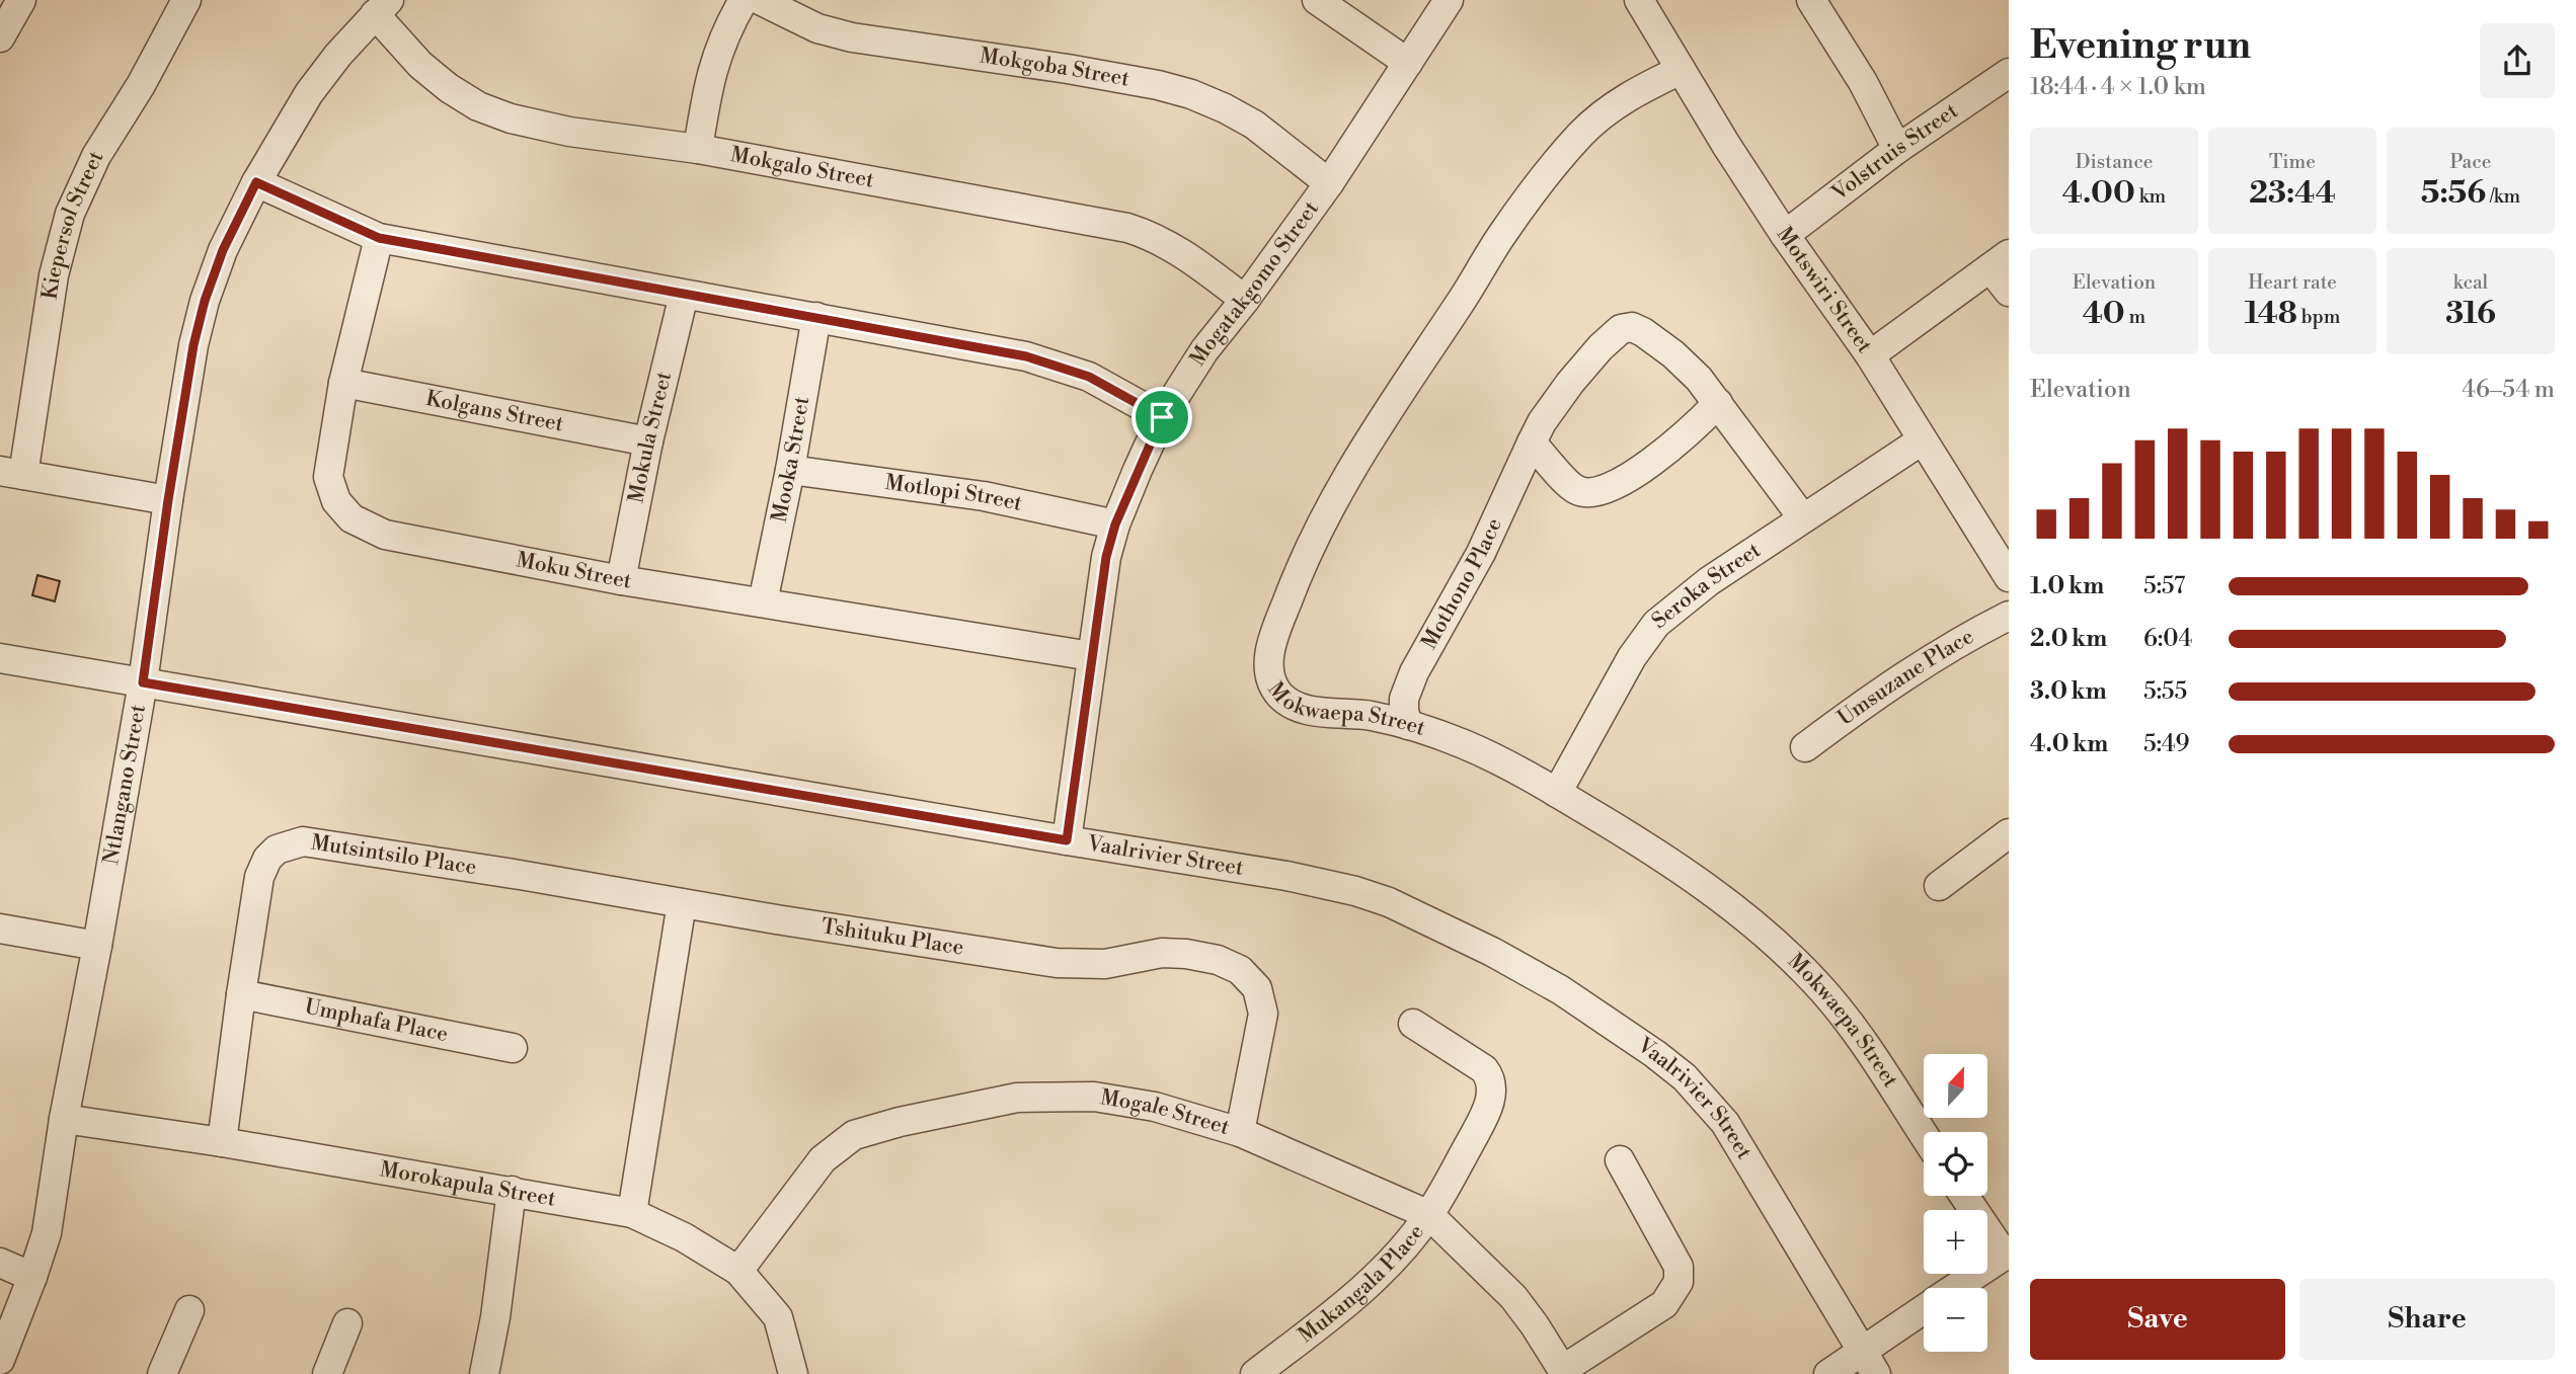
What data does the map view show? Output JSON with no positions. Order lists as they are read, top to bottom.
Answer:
{
  "streets": {
    "street": [
      "Mokgoba Street",
      "Volstruis Street",
      "Mokgalo Street",
      "Kiepersol Street",
      "Mogatakgomo Street",
      "Motswiri Street",
      "Kolgans Street",
      "Mokula Street",
      "Mooka Street",
      "Motlopi Street",
      "Moku Street",
      "Mothono Place",
      "Seroka Street",
      "Umsuzane Place",
      "Mokwaepa Street",
      "Ntlangano Street",
      "Mutsintsilo Place",
      "Vaalrivier Street",
      "Tshituku Place",
      "Umphafa Place",
      "Mogale Street",
      "Morokapula Street",
      "Mukangala Place"
    ]
  },
  "crossings": [
    ["Mokgoba Street", "Mogatakgomo Street"],
    ["Volstruis Street", "Motswiri Street"],
    ["Mokgalo Street", "Mogatakgomo Street"],
    ["Mokgalo Street", "Ntlangano Street"],
    ["Mogatakgomo Street", "Motlopi Street"],
    ["Mogatakgomo Street", "Moku Street"],
    ["Mogatakgomo Street", "Vaalrivier Street"],
    ["Motswiri Street", "Seroka Street"],
    ["Motswiri Street", "Mokwaepa Street"],
    ["Kolgans Street", "Mokula Street"],
    ["Kolgans Street", "Moku Street"],
    ["Mokula Street", "Moku Street"],
    ["Mooka Street", "Motlopi Street"],
    ["Mooka Street", "Moku Street"],
    ["Mothono Place", "Seroka Street"],
    ["Mothono Place", "Mokwaepa Street"],
    ["Seroka Street", "Mokwaepa Street"],
    ["Ntlangano Street", "Vaalrivier Street"],
    ["Ntlangano Street", "Morokapula Street"],
    ["Mutsintsilo Place", "Tshituku Place"],
    ["Mutsintsilo Place", "Umphafa Place"],
    ["Mutsintsilo Place", "Morokapula Street"],
    ["Tshituku Place", "Mogale Street"],
    ["Mogale Street", "Morokapula Street"],
    ["Mogale Street", "Mukangala Place"]
  ],
  "north": "top",
  "page": {
    "heading": ["Evening run", "18:44 · 4 × 1.0 km"],
    "stats": [
      ["Distance", "4.00 km"],
      ["Time", "23:44"],
      ["Pace", "5:56 /km"],
      ["Elevation", "40 m"],
      ["Heart rate", "148 bpm"],
      ["kcal", "316"]
    ],
    "chart": ["Elevation", "46–54 m"],
    "list": [
      {
        "name": "1.0 km",
        "note": "5:57"
      },
      {
        "name": "2.0 km",
        "note": "6:04"
      },
      {
        "name": "3.0 km",
        "note": "5:55"
      },
      {
        "name": "4.0 km",
        "note": "5:49"
      }
    ],
    "map_buttons": ["+", "−"],
    "buttons": ["Save", "Share"]
  }
}
